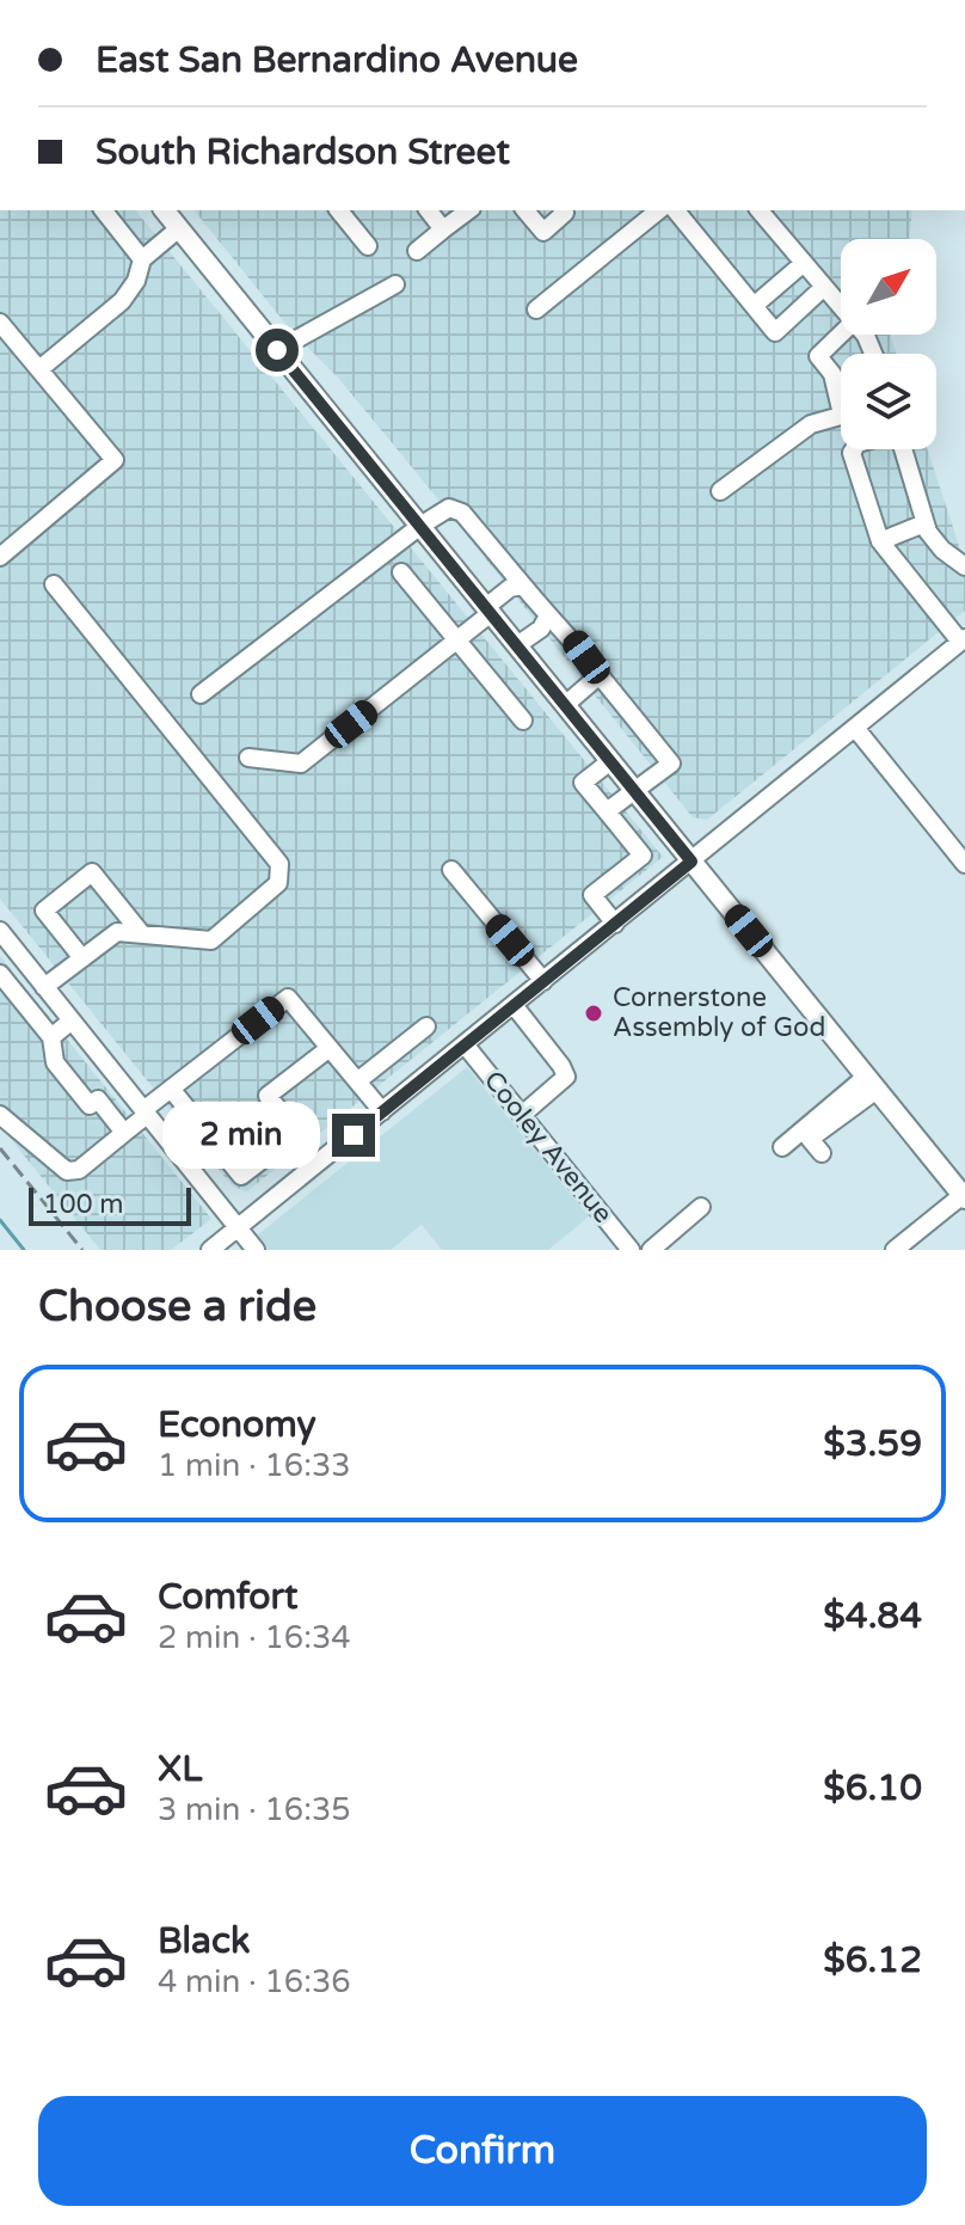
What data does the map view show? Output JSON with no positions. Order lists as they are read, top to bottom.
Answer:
{
  "streets": {
    "street": ["Cooley Avenue"]
  },
  "places": ["Cornerstone Assembly of God"],
  "scale_bar": "100 m",
  "north": "top right",
  "page": {
    "banner": ["East San Bernardino Avenue", "South Richardson Street"],
    "bubble": "2 min",
    "scale": "100 m",
    "heading": "Choose a ride",
    "list": [
      {
        "name": "Economy",
        "note": "1 min · 16:33",
        "value": "$3.59"
      },
      {
        "name": "Comfort",
        "note": "2 min · 16:34",
        "value": "$4.84"
      },
      {
        "name": "XL",
        "note": "3 min · 16:35",
        "value": "$6.10"
      },
      {
        "name": "Black",
        "note": "4 min · 16:36",
        "value": "$6.12"
      }
    ],
    "buttons": "Confirm"
  }
}
